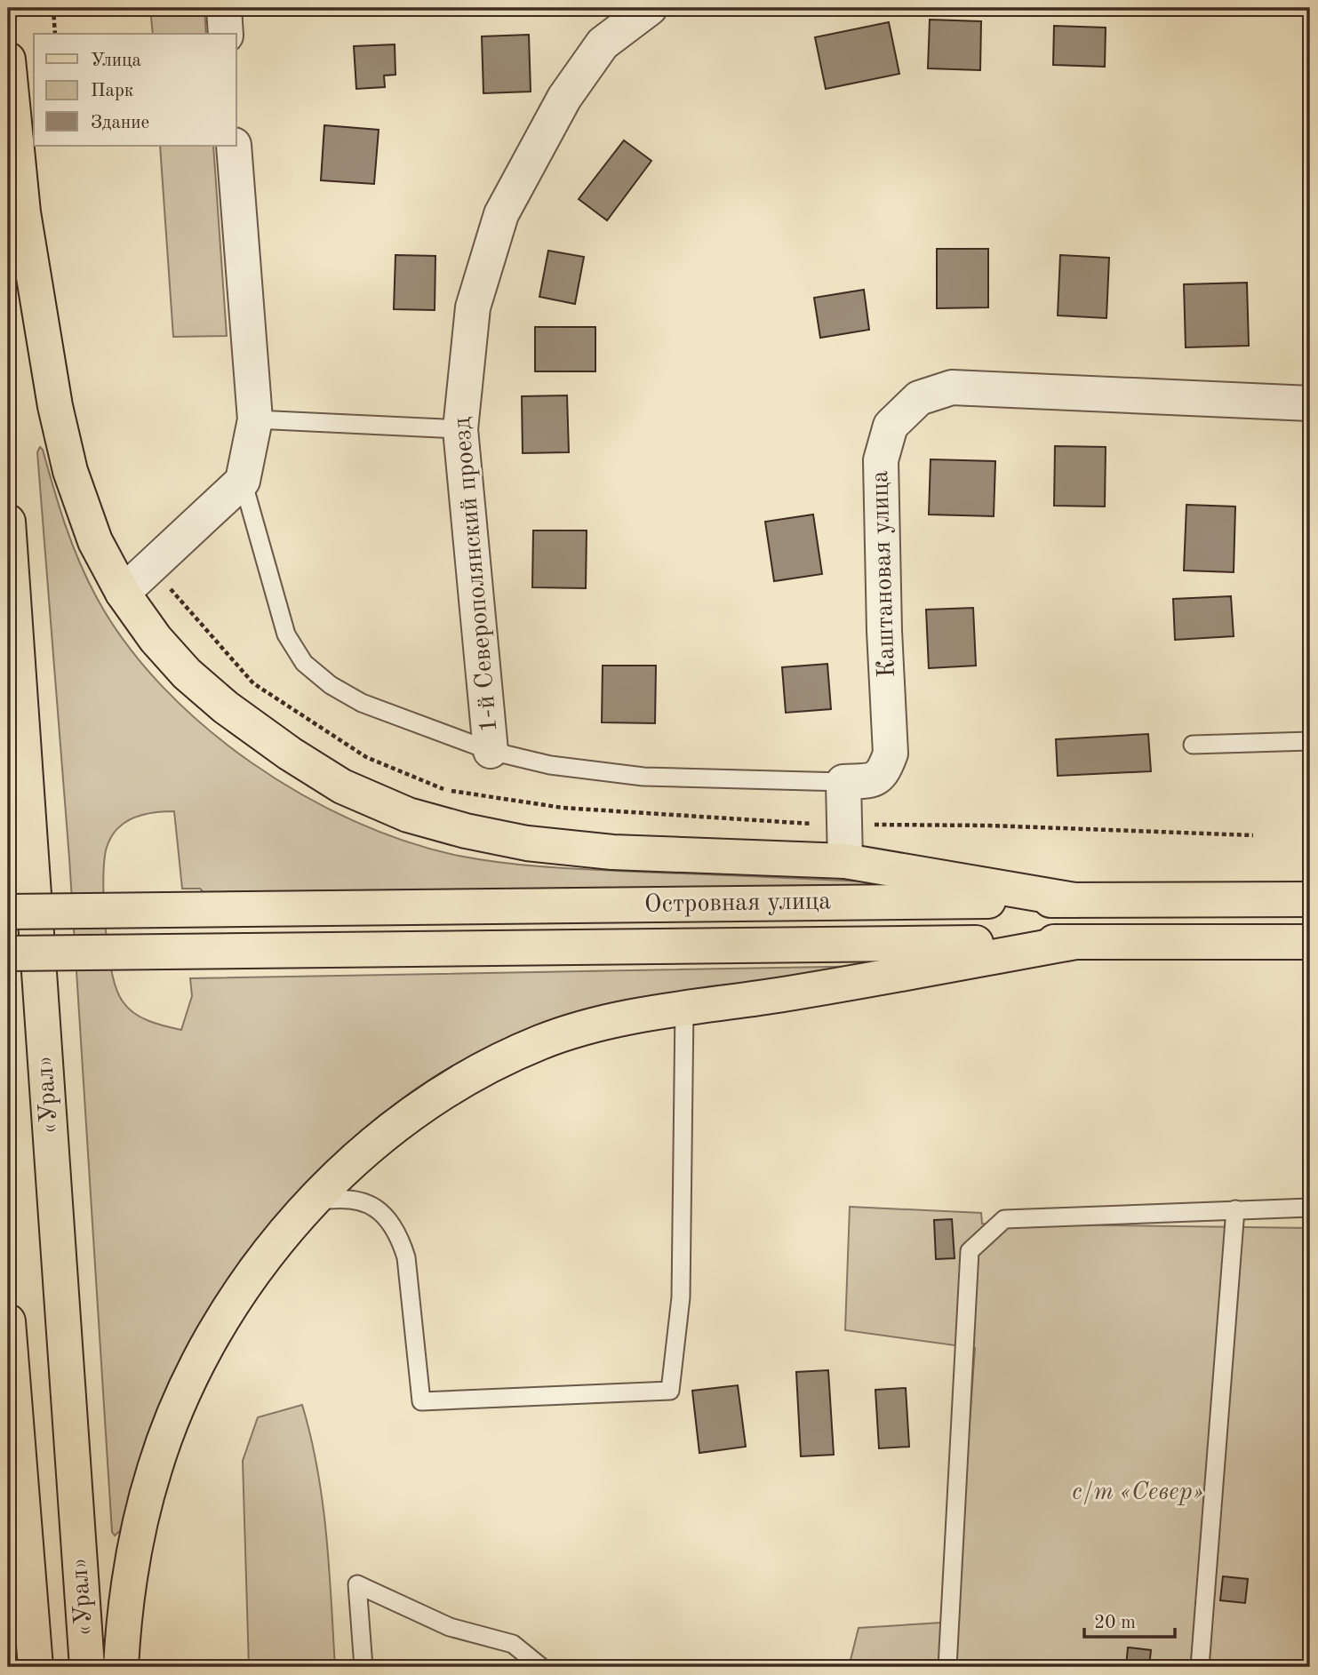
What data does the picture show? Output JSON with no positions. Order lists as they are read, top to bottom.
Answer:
{
  "streets": {
    "main road": ["Островная улица", "«Урал»"],
    "street": ["Каштановая улица", "1-й Северополянский проезд"]
  },
  "parks": ["с/т «Север»"],
  "legend": ["Улица", "Парк", "Здание"],
  "scale_bar": "20 m"
}
